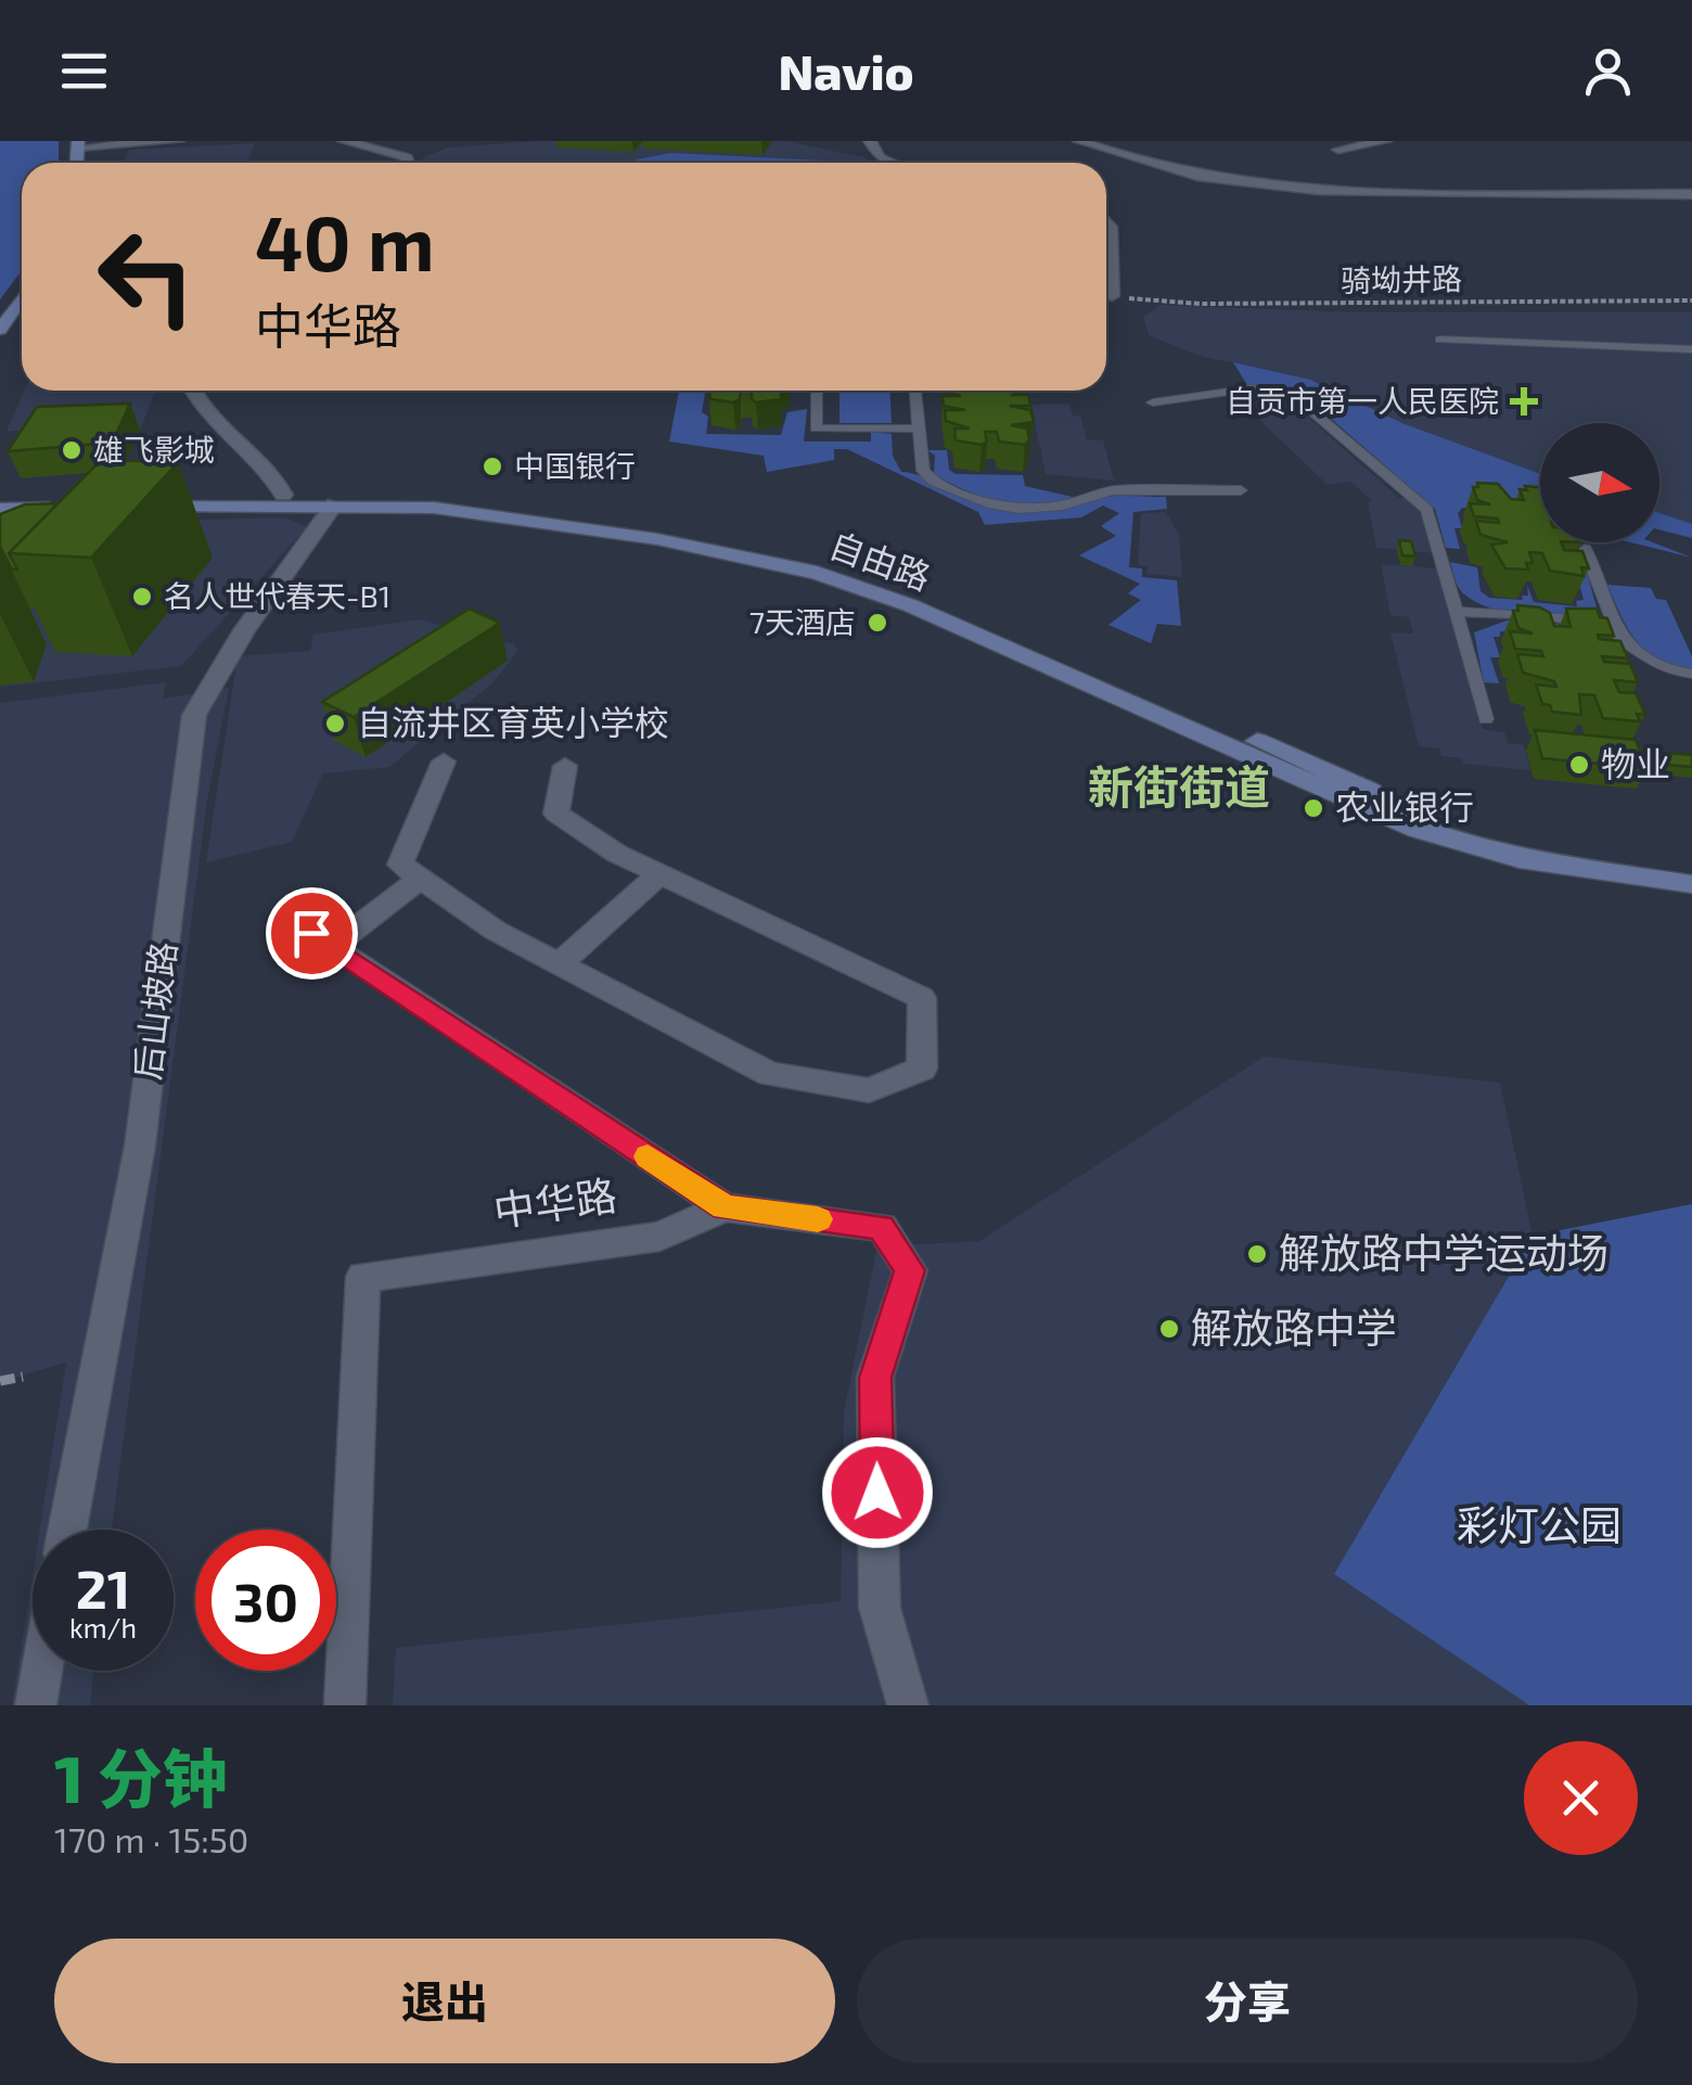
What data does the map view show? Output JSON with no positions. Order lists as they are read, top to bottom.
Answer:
{
  "streets": {
    "main road": ["自由路"],
    "street": ["后山坡路", "中华路"],
    "path": ["骑坳井路"]
  },
  "crossings": [
    ["自由路", "后山坡路"]
  ],
  "districts": ["新街街道"],
  "parks": ["彩灯公园"],
  "places": {
    "health": ["自贡市第一人民医院"],
    "other": [
      "雄飞影城",
      "中国银行",
      "名人世代春天-B1",
      "7天酒店",
      "自流井区育英小学校",
      "物业",
      "农业银行",
      "解放路中学运动场",
      "解放路中学"
    ]
  },
  "north": "right",
  "page": {
    "header": "Navio",
    "turn": ["40 m", "中华路"],
    "speed": "21 km/h",
    "limit": "30",
    "heading": ["1 分钟", "170 m · 15:50"],
    "buttons": ["退出", "分享"]
  }
}
